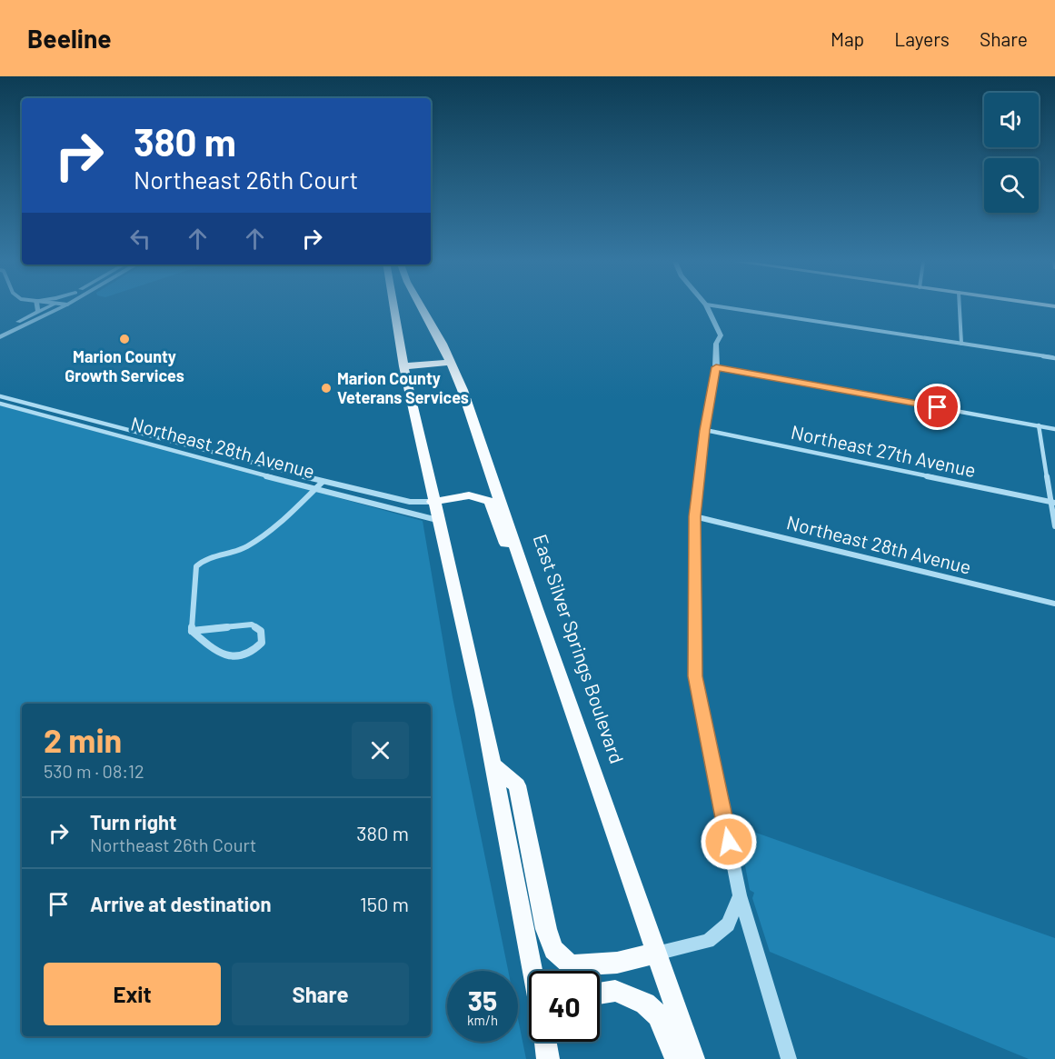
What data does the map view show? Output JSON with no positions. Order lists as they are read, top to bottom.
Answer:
{
  "streets": {
    "main road": ["East Silver Springs Boulevard"],
    "street": ["Northeast 28th Avenue", "Northeast 27th Avenue"]
  },
  "places": ["Marion County Growth Services", "Marion County Veterans Services"],
  "page": {
    "header": "Beeline",
    "nav": ["Map", "Layers", "Share"],
    "turn": ["380 m", "Northeast 26th Court"],
    "heading": ["2 min", "530 m · 08:12"],
    "list": [
      {
        "name": "Turn right",
        "note": "Northeast 26th Court",
        "value": "380 m"
      },
      {
        "name": "Arrive at destination",
        "value": "150 m"
      }
    ],
    "buttons": ["Exit", "Share"],
    "speed": "35 km/h",
    "limit": "40"
  }
}
